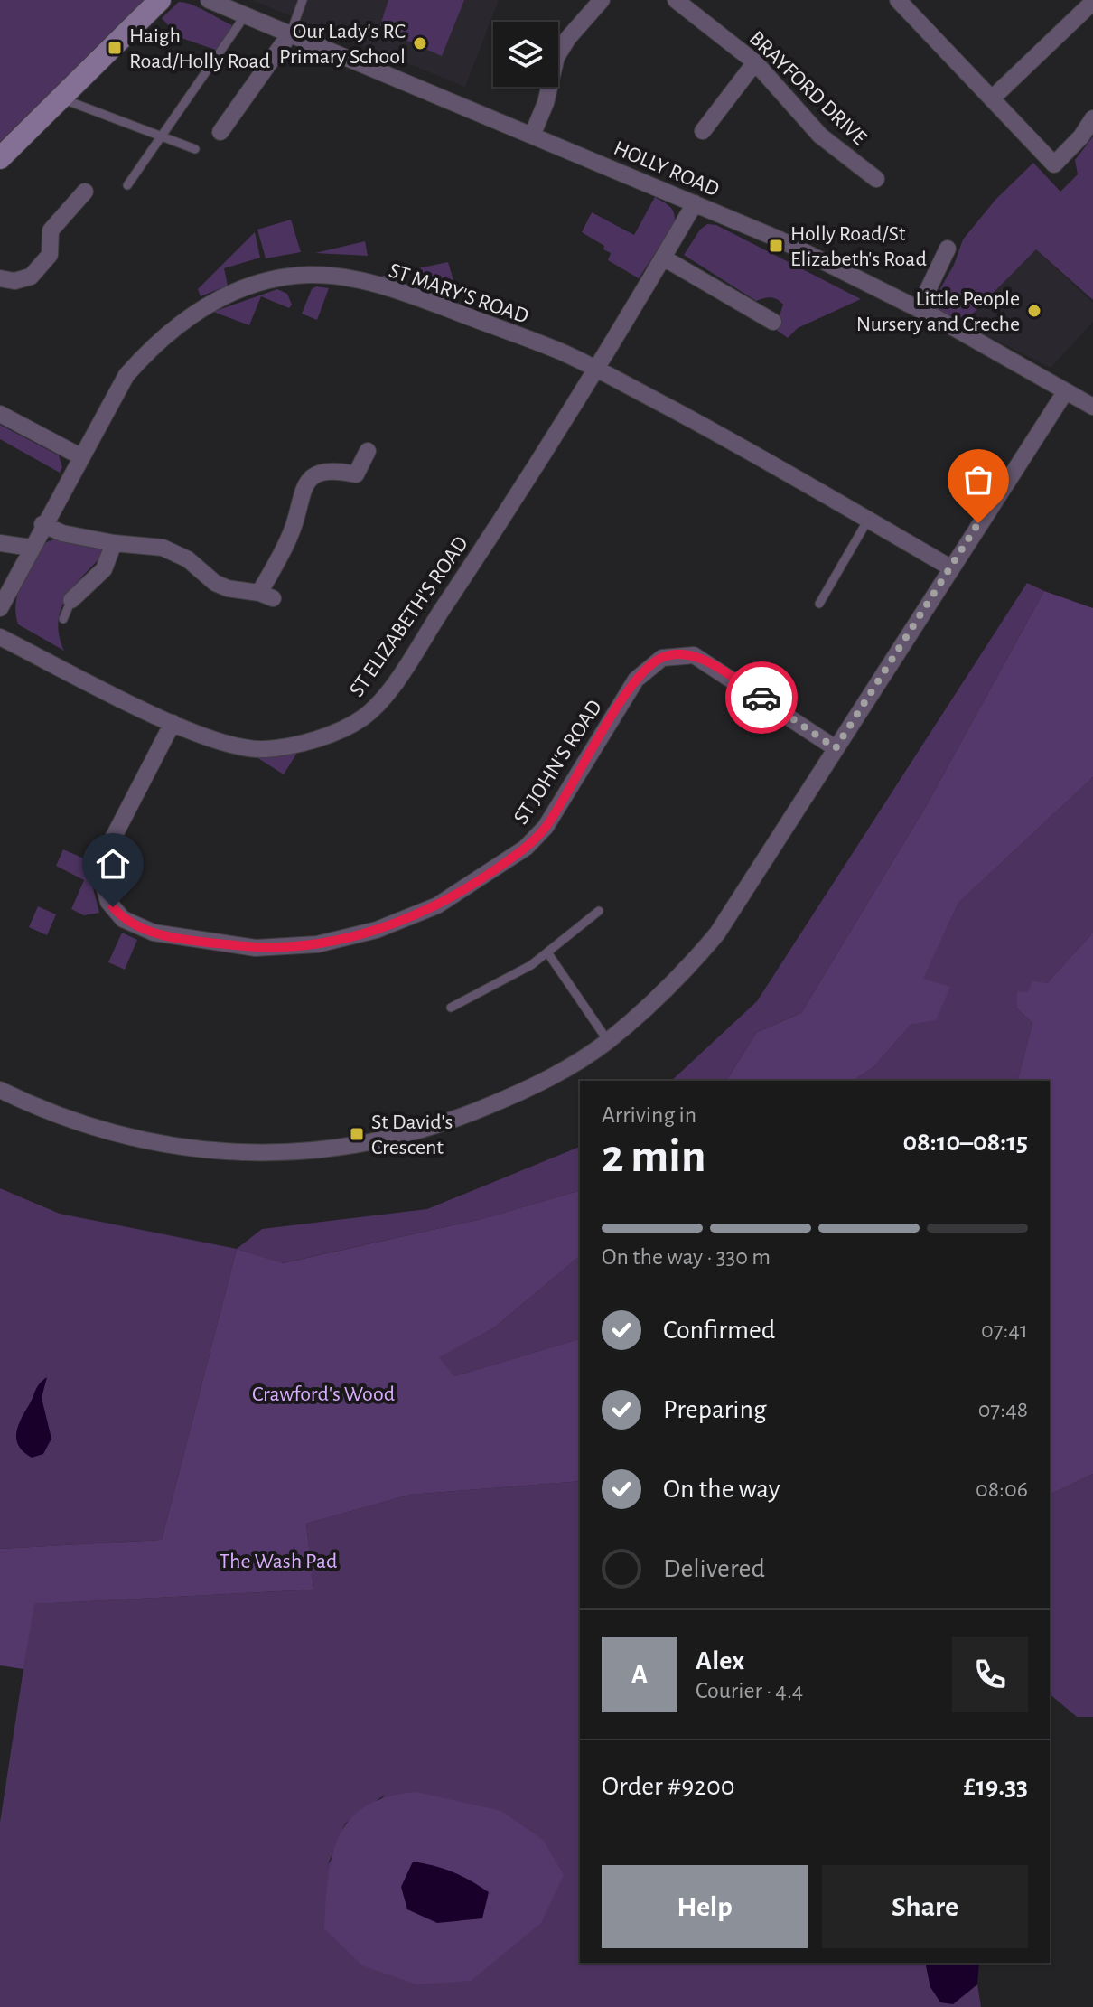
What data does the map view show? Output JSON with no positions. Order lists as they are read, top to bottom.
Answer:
{
  "streets": {
    "street": [
      "BRAYFORD DRIVE",
      "HOLLY ROAD",
      "ST MARY'S ROAD",
      "ST ELIZABETH'S ROAD",
      "ST JOHN'S ROAD"
    ]
  },
  "crossings": [
    ["HOLLY ROAD", "ST ELIZABETH'S ROAD"],
    ["ST MARY'S ROAD", "ST ELIZABETH'S ROAD"],
    ["ST ELIZABETH'S ROAD", "ST JOHN'S ROAD"]
  ],
  "parks": ["Crawford's Wood", "The Wash Pad"],
  "places": {
    "other": ["Our Lady's RC Primary School", "Little People Nursery and Creche"],
    "transit": ["Haigh Road/Holly Road", "Holly Road/St Elizabeth's Road", "St David's Crescent"]
  },
  "page": {
    "heading": ["2 min", "Arriving in", "08:10–08:15"],
    "panel": [
      "Alex",
      "Courier · 4.4",
      "Order #9200",
      "£19.33"
    ],
    "bar": "On the way · 330 m",
    "list": [
      ["Confirmed", "07:41"],
      ["Preparing", "07:48"],
      ["On the way", "08:06"],
      "Delivered"
    ],
    "round": "A",
    "buttons": ["Help", "Share"]
  }
}
